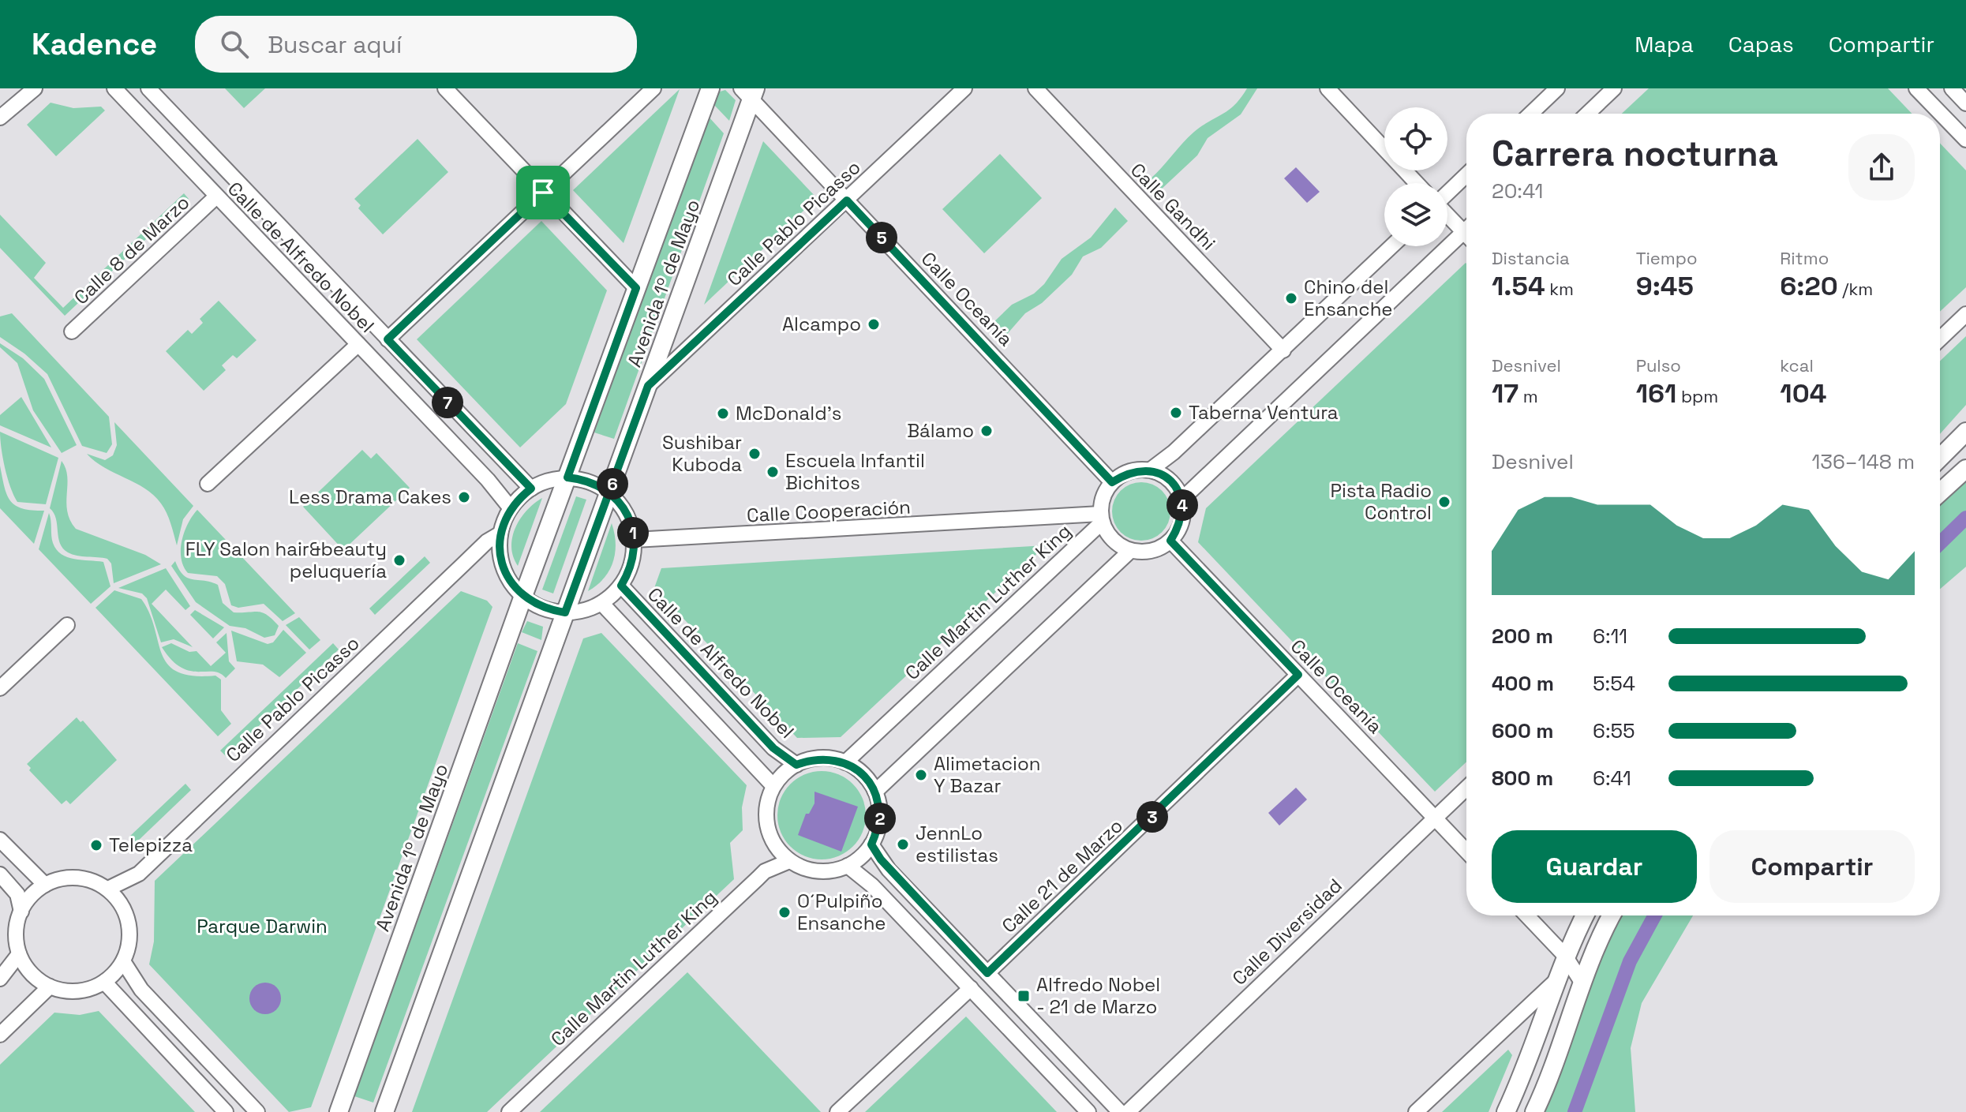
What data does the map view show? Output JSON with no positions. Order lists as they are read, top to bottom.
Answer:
{
  "streets": {
    "street": [
      "Calle Gandhi",
      "Calle Pablo Picasso",
      "Calle 8 de Marzo",
      "Calle de Alfredo Nobel",
      "Avenida 1º de Mayo",
      "Calle Oceanía",
      "Calle Cooperación",
      "Calle Martin Luther King",
      "Calle 21 de Marzo",
      "Calle Diversidad"
    ]
  },
  "crossings": [
    ["Calle Pablo Picasso", "Avenida 1º de Mayo"],
    ["Calle Pablo Picasso", "Calle Oceanía"],
    ["Calle 8 de Marzo", "Calle de Alfredo Nobel"],
    ["Calle de Alfredo Nobel", "Calle Martin Luther King"],
    ["Avenida 1º de Mayo", "Calle Oceanía"],
    ["Calle Oceanía", "Calle Cooperación"],
    ["Calle Oceanía", "Calle Martin Luther King"],
    ["Calle Oceanía", "Calle 21 de Marzo"],
    ["Calle Oceanía", "Calle Diversidad"],
    ["Calle Cooperación", "Calle Martin Luther King"]
  ],
  "parks": ["Parque Darwin"],
  "places": {
    "other": [
      "Chino del Ensanche",
      "Alcampo",
      "Taberna Ventura",
      "McDonald's",
      "Bálamo",
      "Sushibar Kuboda",
      "Escuela Infantil Bichitos",
      "Less Drama Cakes",
      "Pista Radio Control",
      "FLY Salon hair&beauty peluquería",
      "Alimetacion Y Bazar",
      "JennLo estilistas",
      "Telepizza",
      "O´Pulpiño Ensanche"
    ],
    "transit": ["Alfredo Nobel - 21 de Marzo"]
  },
  "page": {
    "header": "Kadence",
    "search": "Buscar aquí",
    "nav": ["Mapa", "Capas", "Compartir"],
    "heading": ["Carrera nocturna", "20:41"],
    "stats": [
      ["Distancia", "1.54 km"],
      ["Tiempo", "9:45"],
      ["Ritmo", "6:20 /km"],
      ["Desnivel", "17 m"],
      ["Pulso", "161 bpm"],
      ["kcal", "104"]
    ],
    "pins": [
      "5",
      "7",
      "6",
      "4",
      "1",
      "3",
      "2"
    ],
    "chart": ["Desnivel", "136–148 m"],
    "list": [
      {
        "name": "200 m",
        "note": "6:11"
      },
      {
        "name": "400 m",
        "note": "5:54"
      },
      {
        "name": "600 m",
        "note": "6:55"
      },
      {
        "name": "800 m",
        "note": "6:41"
      }
    ],
    "buttons": ["Guardar", "Compartir"]
  }
}
